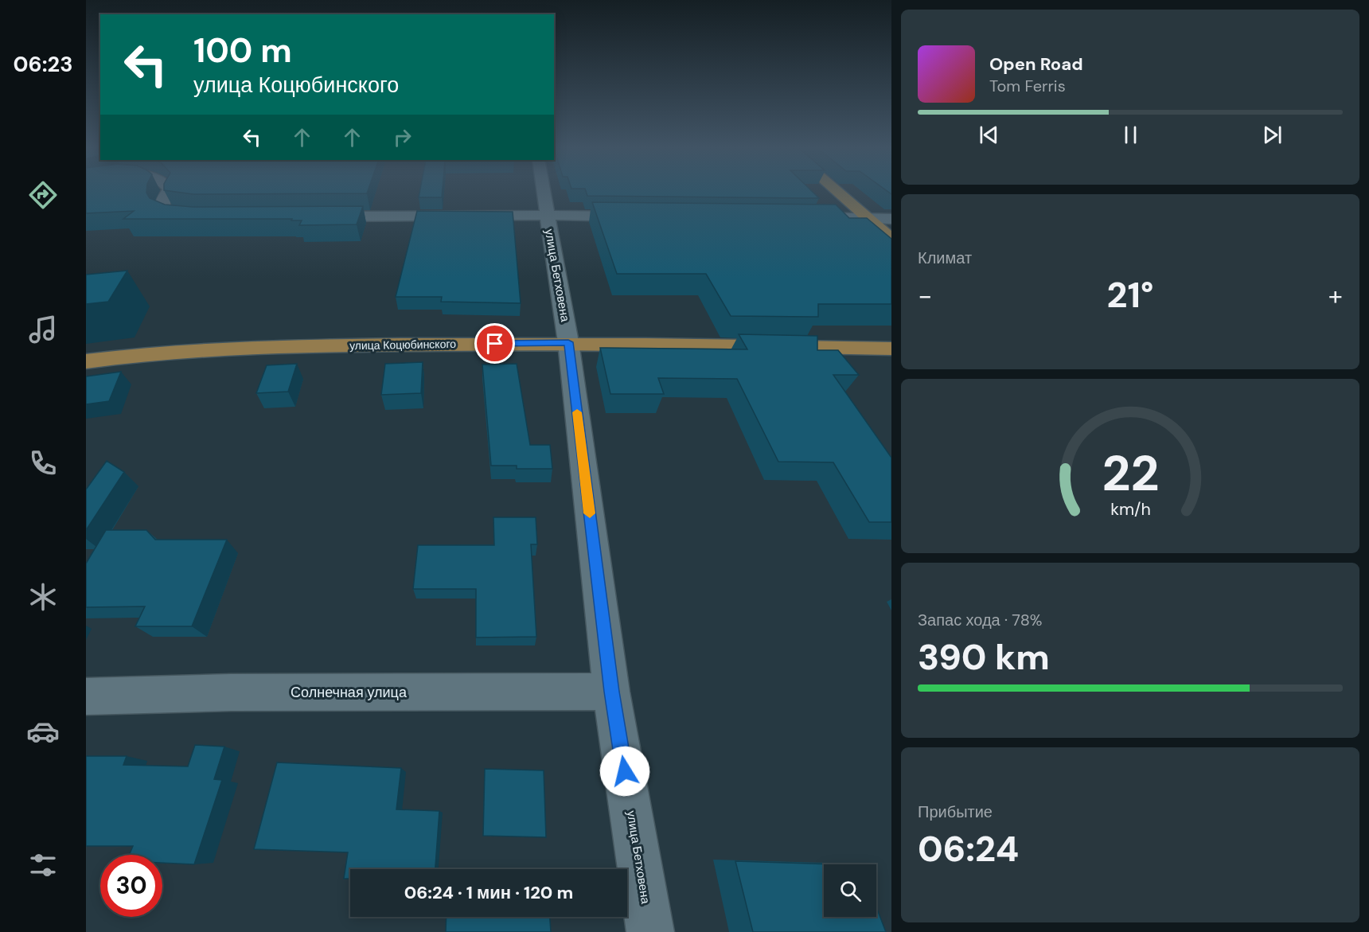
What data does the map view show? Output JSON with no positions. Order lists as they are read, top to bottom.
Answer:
{
  "streets": {
    "main road": ["улица Коцюбинского"],
    "street": ["улица Бетховена", "Солнечная улица"]
  },
  "crossings": [
    ["улица Бетховена", "улица Коцюбинского"],
    ["улица Бетховена", "Солнечная улица"]
  ],
  "page": {
    "tabs": "06:23",
    "turn": ["100 m", "улица Коцюбинского"],
    "song": ["Open Road", "Tom Ferris"],
    "tile": [
      "Климат",
      ["Запас хода · 78%", "390 km"],
      ["Прибытие", "06:24"]
    ],
    "heat": ["−", "21°", "+"],
    "limit": "30",
    "trip": "06:24 · 1 мин · 120 m",
    "gauge": ["22", "km/h"]
  }
}
